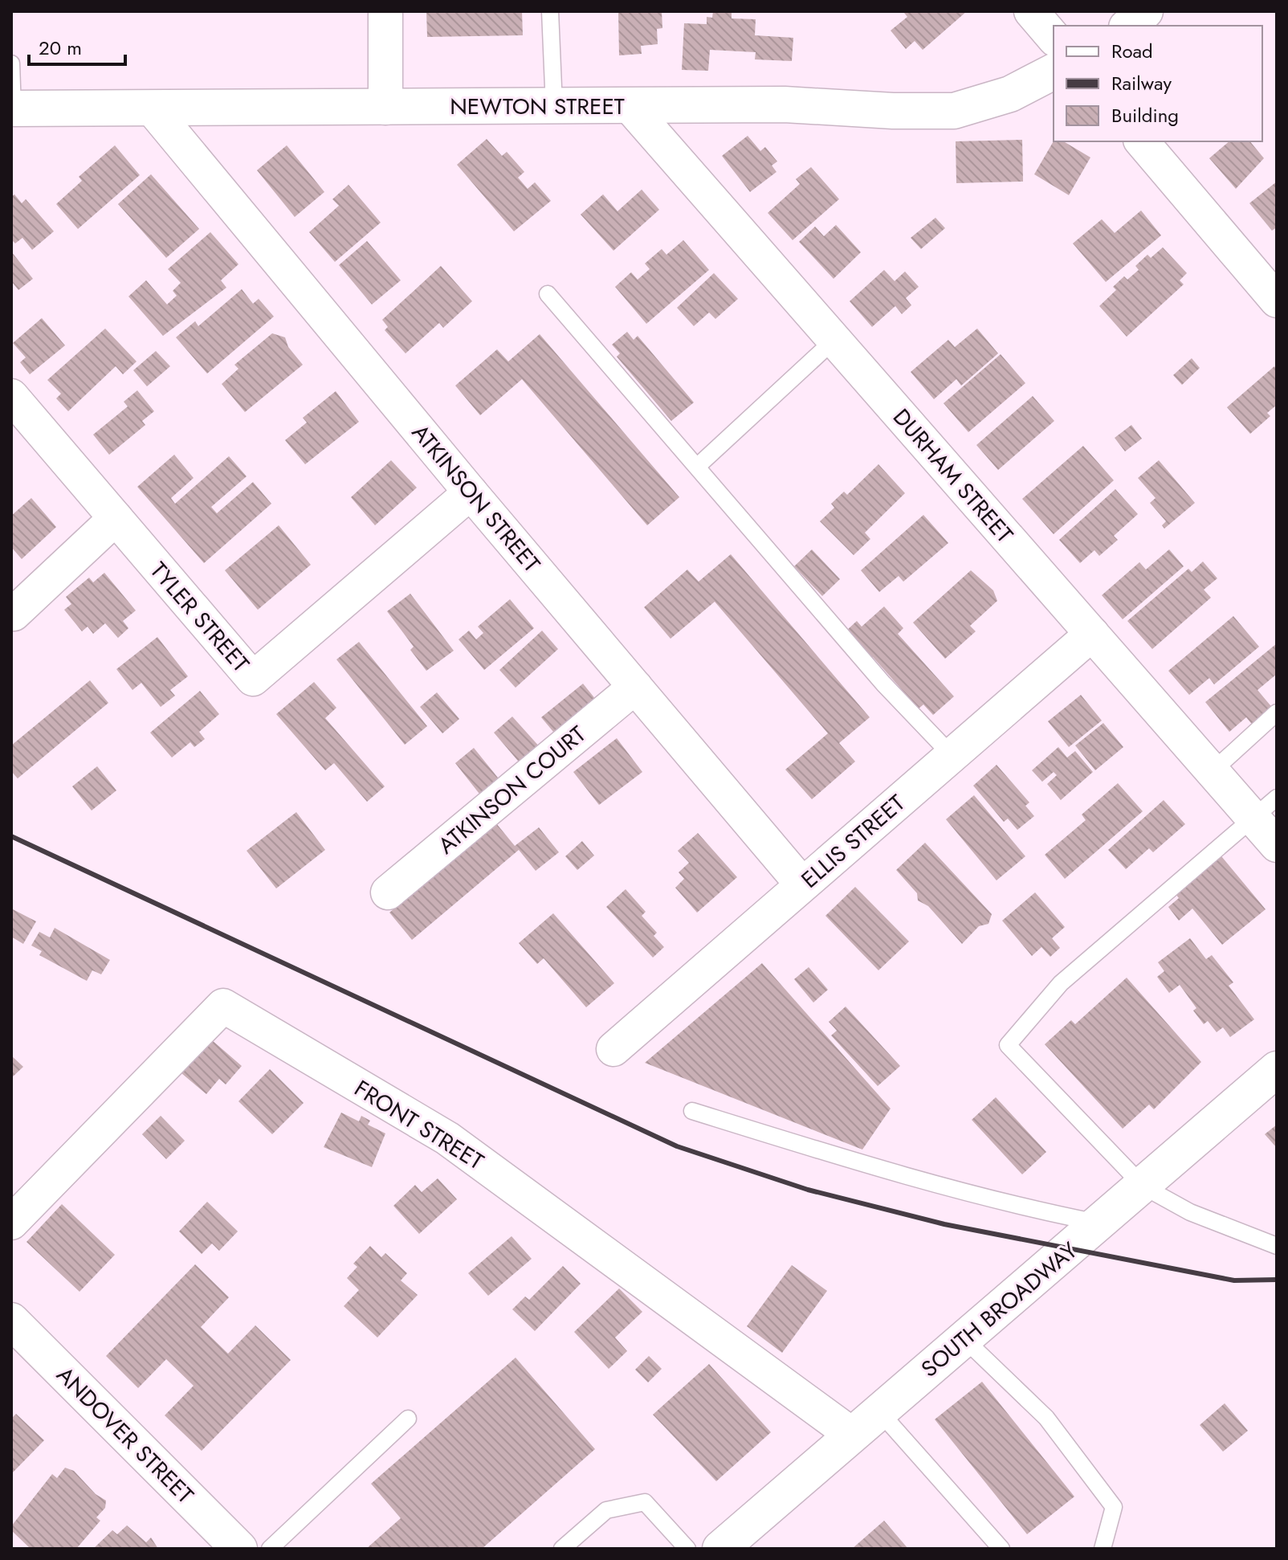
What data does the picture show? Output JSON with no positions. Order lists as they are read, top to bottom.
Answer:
{
  "streets": {
    "main road": ["NEWTON STREET", "SOUTH BROADWAY", "ANDOVER STREET"],
    "street": [
      "DURHAM STREET",
      "ATKINSON STREET",
      "TYLER STREET",
      "ATKINSON COURT",
      "ELLIS STREET",
      "FRONT STREET"
    ]
  },
  "crossings": [
    ["NEWTON STREET", "DURHAM STREET"],
    ["NEWTON STREET", "ATKINSON STREET"],
    ["DURHAM STREET", "ELLIS STREET"],
    ["ATKINSON STREET", "TYLER STREET"],
    ["ATKINSON STREET", "ATKINSON COURT"],
    ["ATKINSON STREET", "ELLIS STREET"],
    ["FRONT STREET", "SOUTH BROADWAY"]
  ],
  "legend": ["Road", "Railway", "Building"],
  "scale_bar": "20 m"
}
